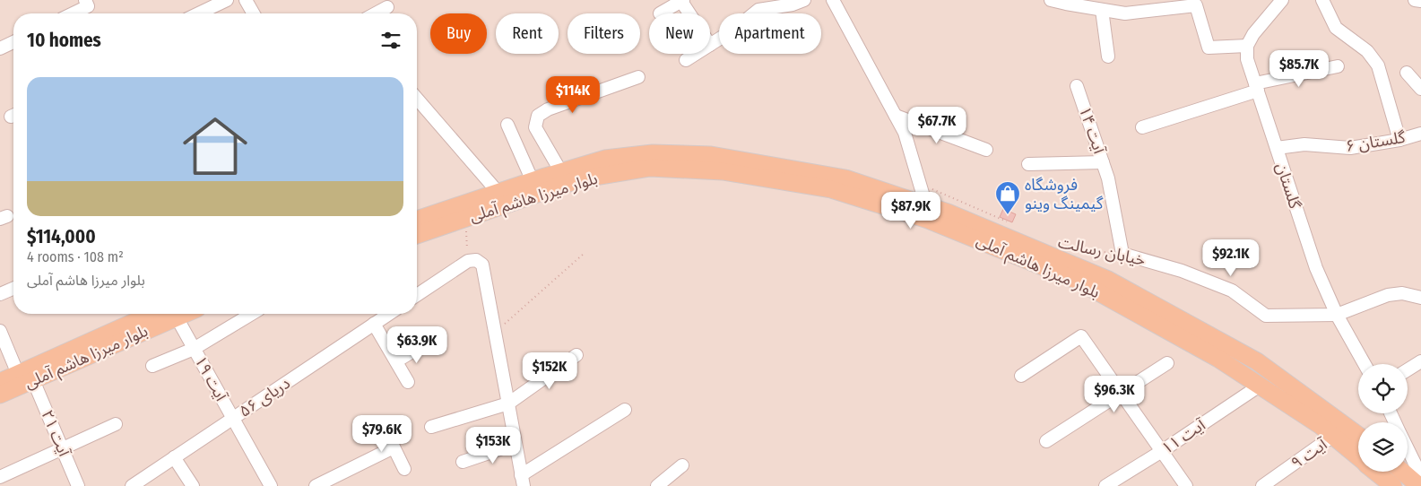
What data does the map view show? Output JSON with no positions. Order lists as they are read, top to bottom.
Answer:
{
  "streets": {
    "main road": ["بلوار میرزا هاشم آملی"],
    "street": [
      "آيت ۱۴",
      "گلستان ۶",
      "گلستان",
      "خیابان رسالت",
      "آیت ۱۹",
      "دریای ۵۶",
      "آیت ۲۱",
      "آیت ۱۱",
      "آیت ۹"
    ]
  },
  "crossings": [
    ["آيت ۱۴", "خیابان رسالت"],
    ["گلستان ۶", "گلستان"],
    ["گلستان", "خیابان رسالت"],
    ["بلوار میرزا هاشم آملی", "آیت ۲۱"],
    ["بلوار میرزا هاشم آملی", "آیت ۱۱"],
    ["بلوار میرزا هاشم آملی", "آیت ۹"],
    ["آیت ۱۹", "دریای ۵۶"]
  ],
  "places": {
    "shop": ["فروشگاه گیمینگ وینو"]
  },
  "page": {
    "chip": [
      "Buy",
      "Rent",
      "Filters",
      "New",
      "Apartment"
    ],
    "heading": "10 homes",
    "price": [
      "$85.7K",
      "$114K",
      "$67.7K",
      "$87.9K",
      "$92.1K",
      "$63.9K",
      "$152K",
      "$96.3K",
      "$79.6K",
      "$153K"
    ],
    "list": [
      {
        "name": "$114,000",
        "note": "4 rooms · 108 m² · بلوار میرزا هاشم آملی"
      }
    ]
  }
}
